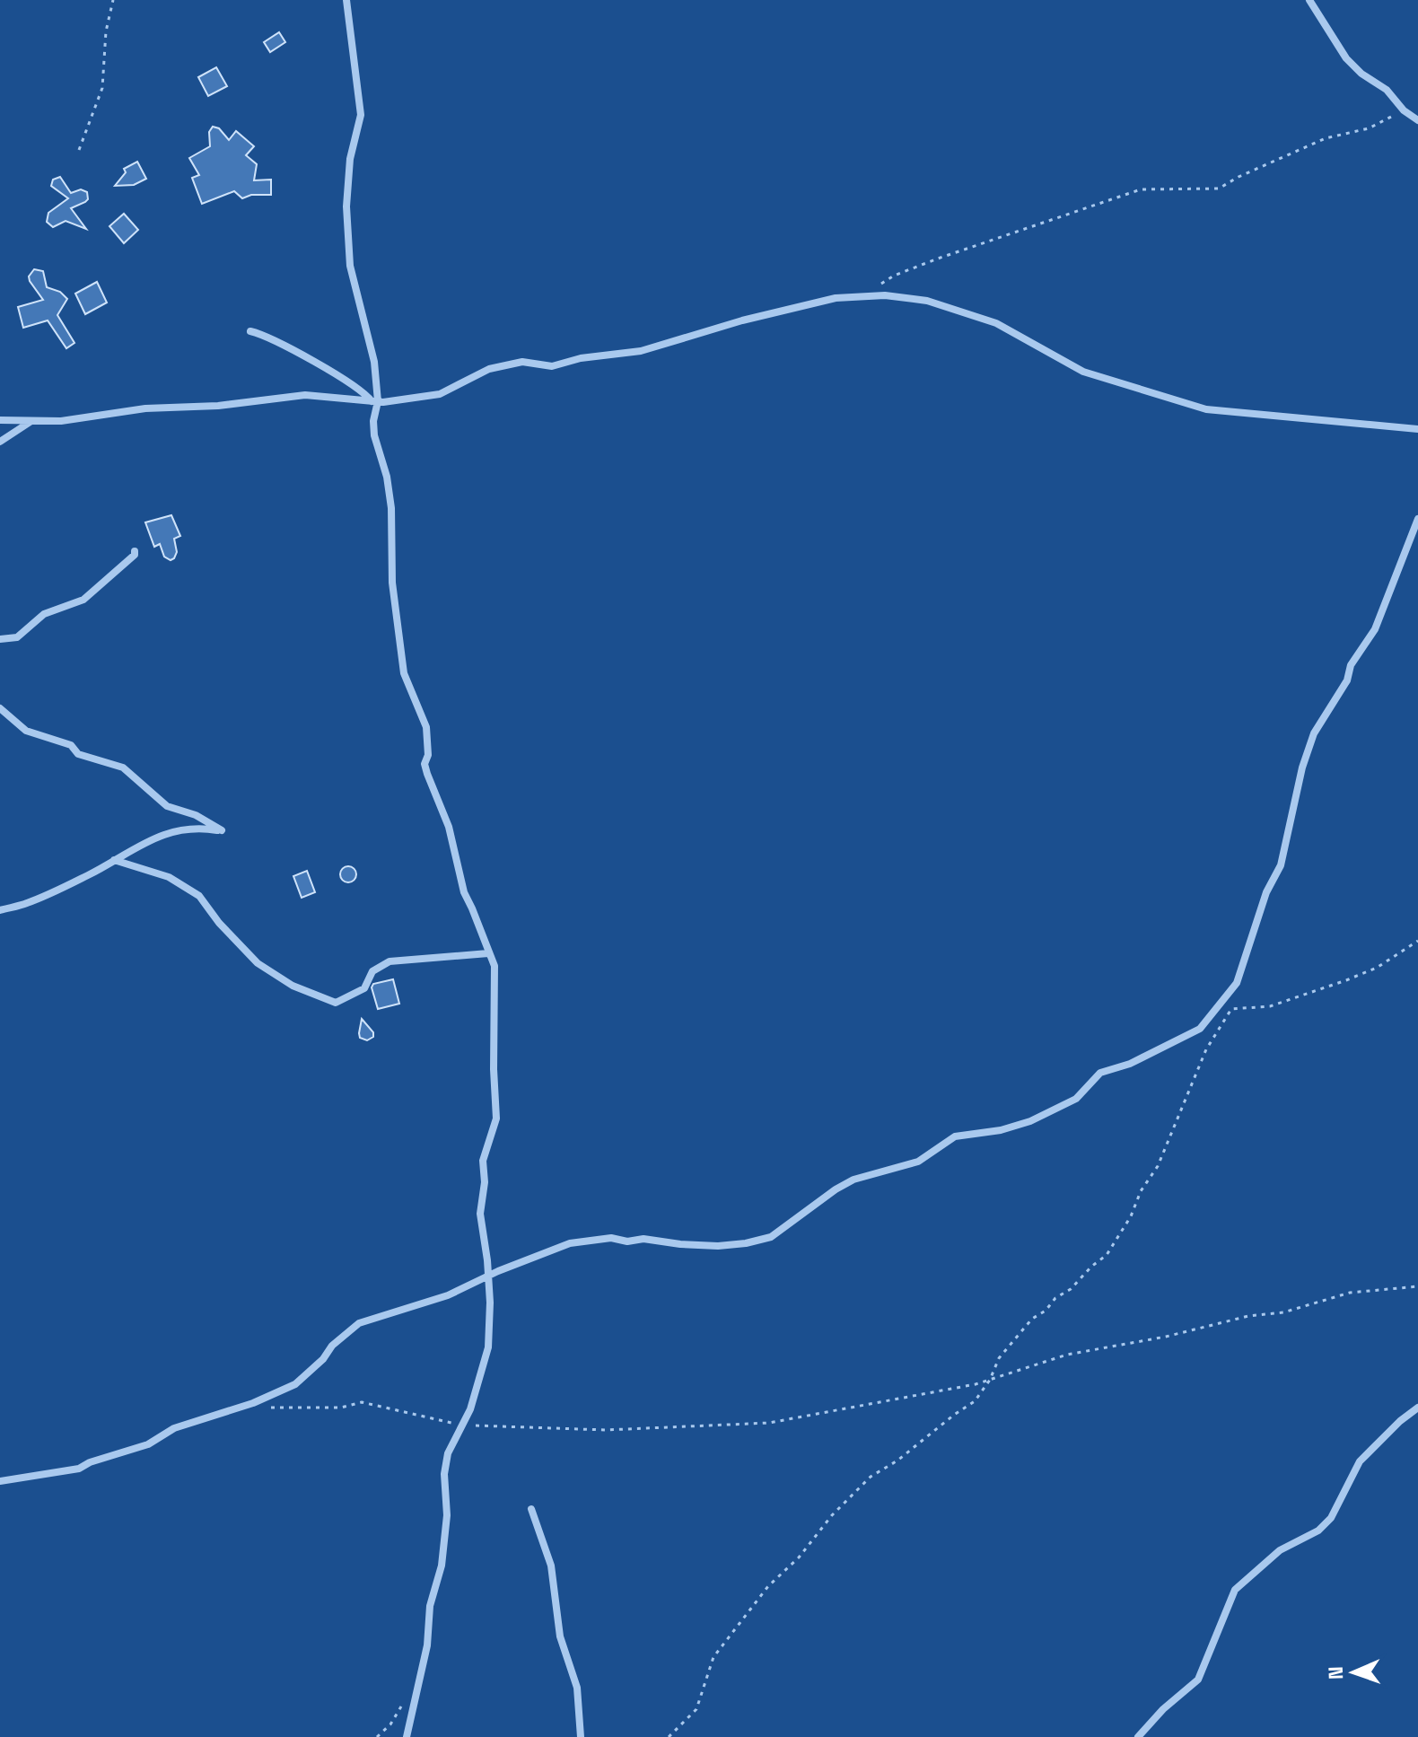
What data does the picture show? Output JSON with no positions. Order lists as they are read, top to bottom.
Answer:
{
  "north": "left"
}
